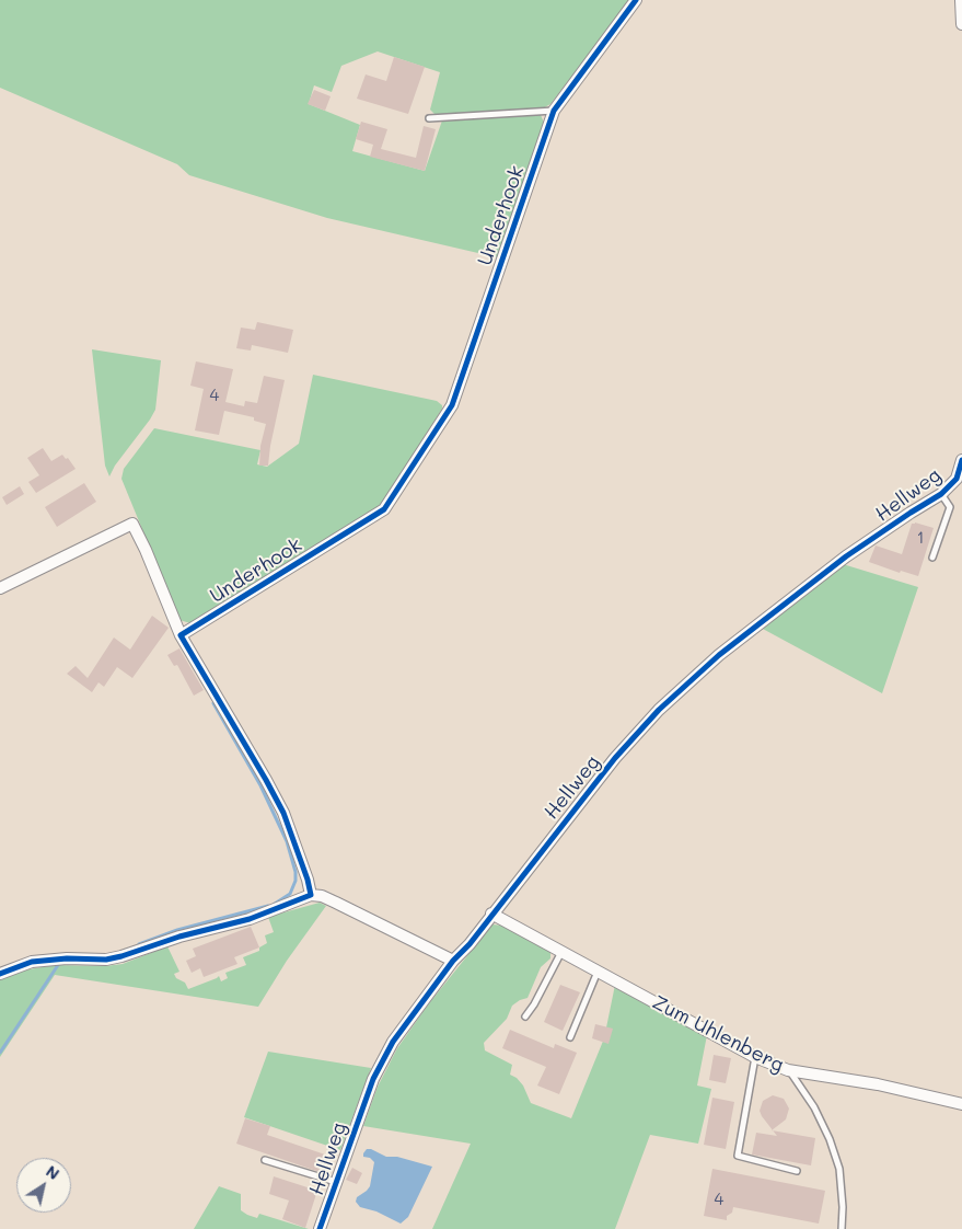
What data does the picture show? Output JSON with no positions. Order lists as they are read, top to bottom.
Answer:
{
  "streets": {
    "street": ["Underhook", "Hellweg", "Zum Uhlenberg"]
  },
  "crossings": [
    ["Hellweg", "Zum Uhlenberg"]
  ],
  "house_numbers": ["4", "1", "4"],
  "north": "top right"
}
